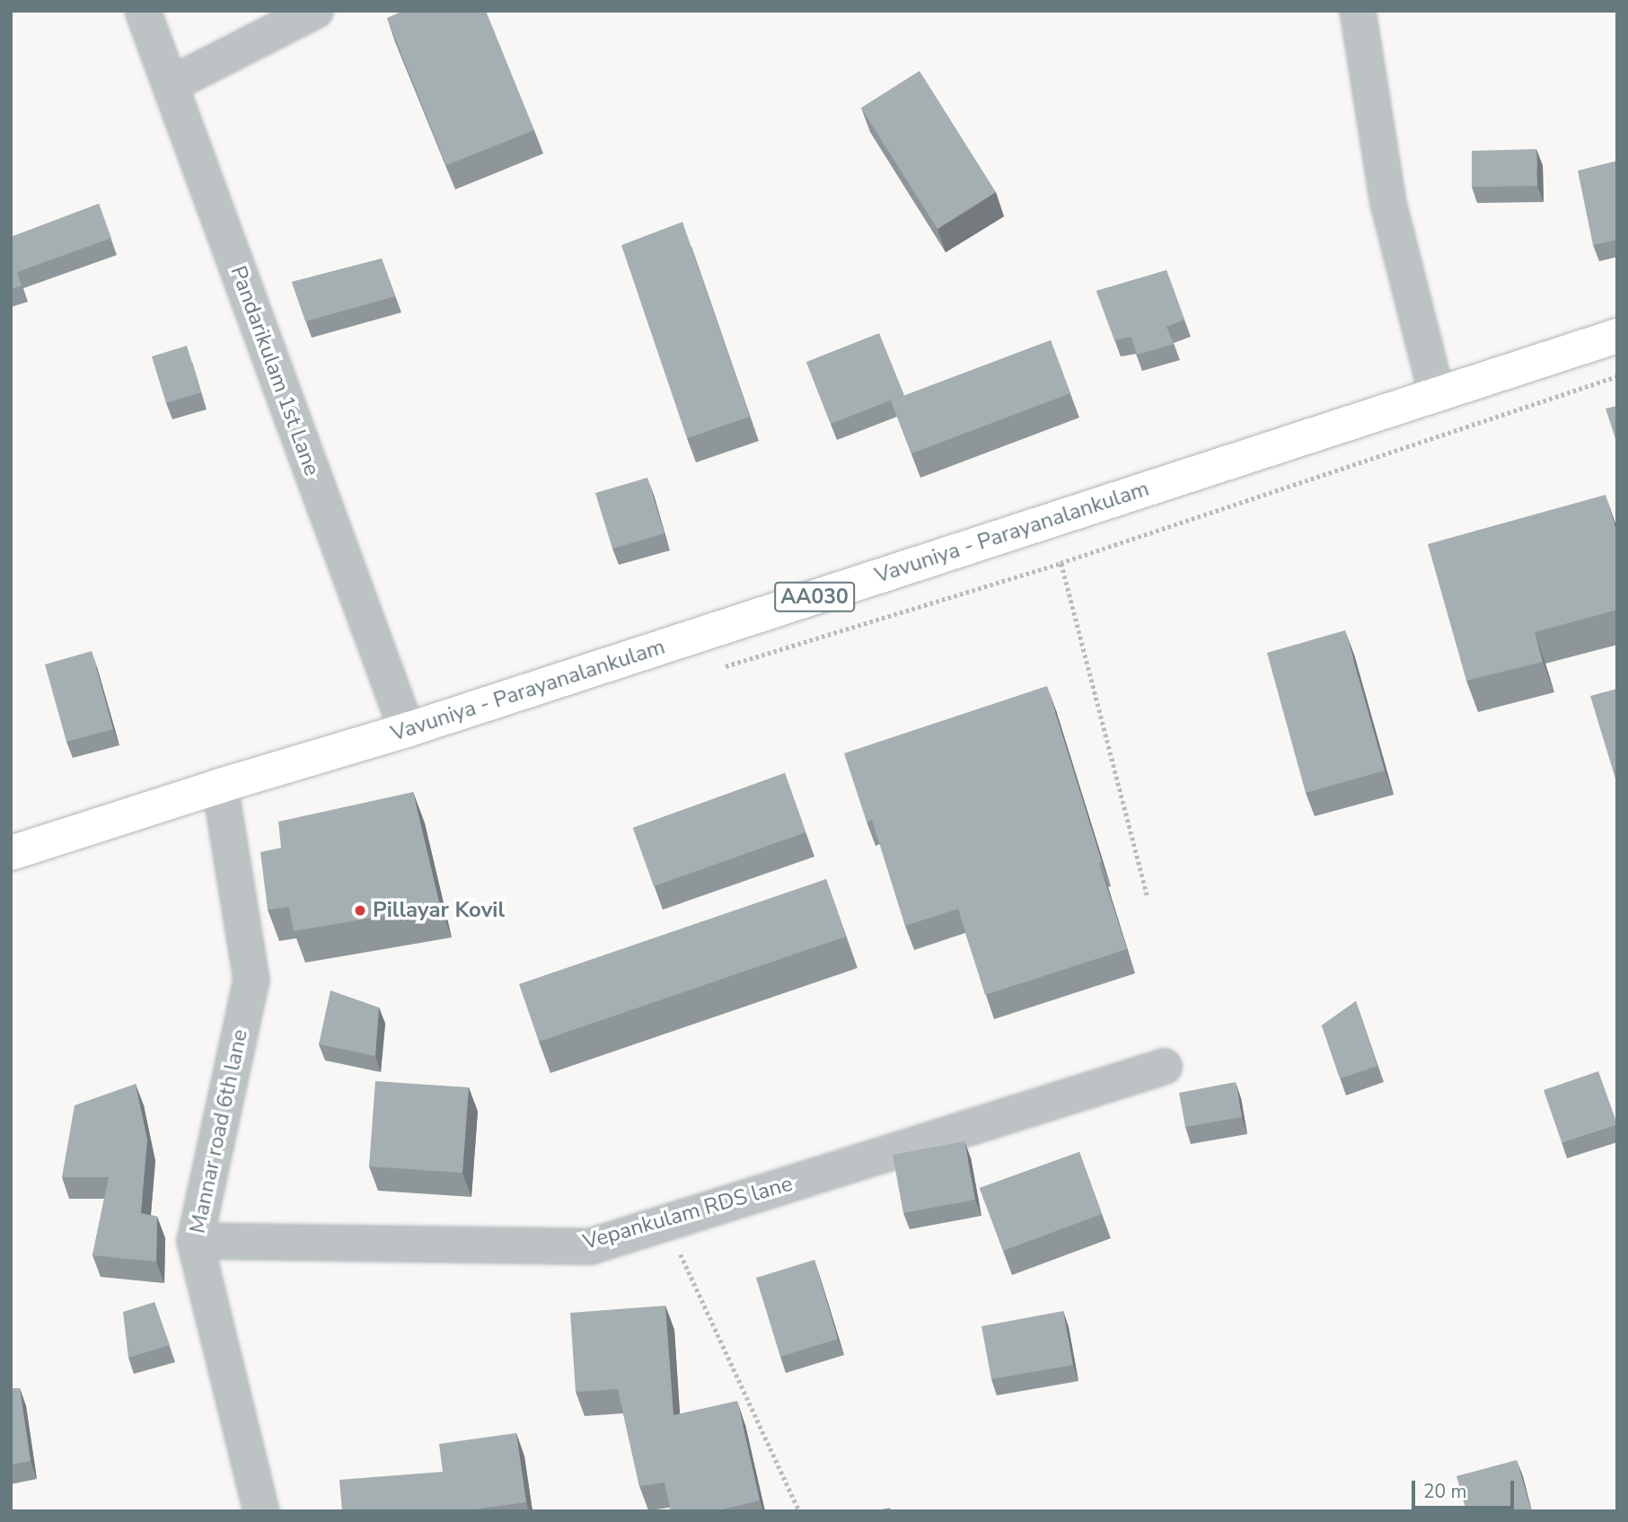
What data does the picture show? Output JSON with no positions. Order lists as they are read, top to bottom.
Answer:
{
  "streets": {
    "highway": ["Vavuniya - Parayanalankulam", "AA030"],
    "street": ["Pandarikulam 1st Lane", "Mannar road 6th lane", "Vepankulam RDS lane"]
  },
  "crossings": [
    ["Pandarikulam 1st Lane", "Vavuniya - Parayanalankulam"],
    ["Vavuniya - Parayanalankulam", "Mannar road 6th lane"],
    ["Mannar road 6th lane", "Vepankulam RDS lane"]
  ],
  "places": ["Pillayar Kovil"],
  "scale_bar": "20 m"
}
